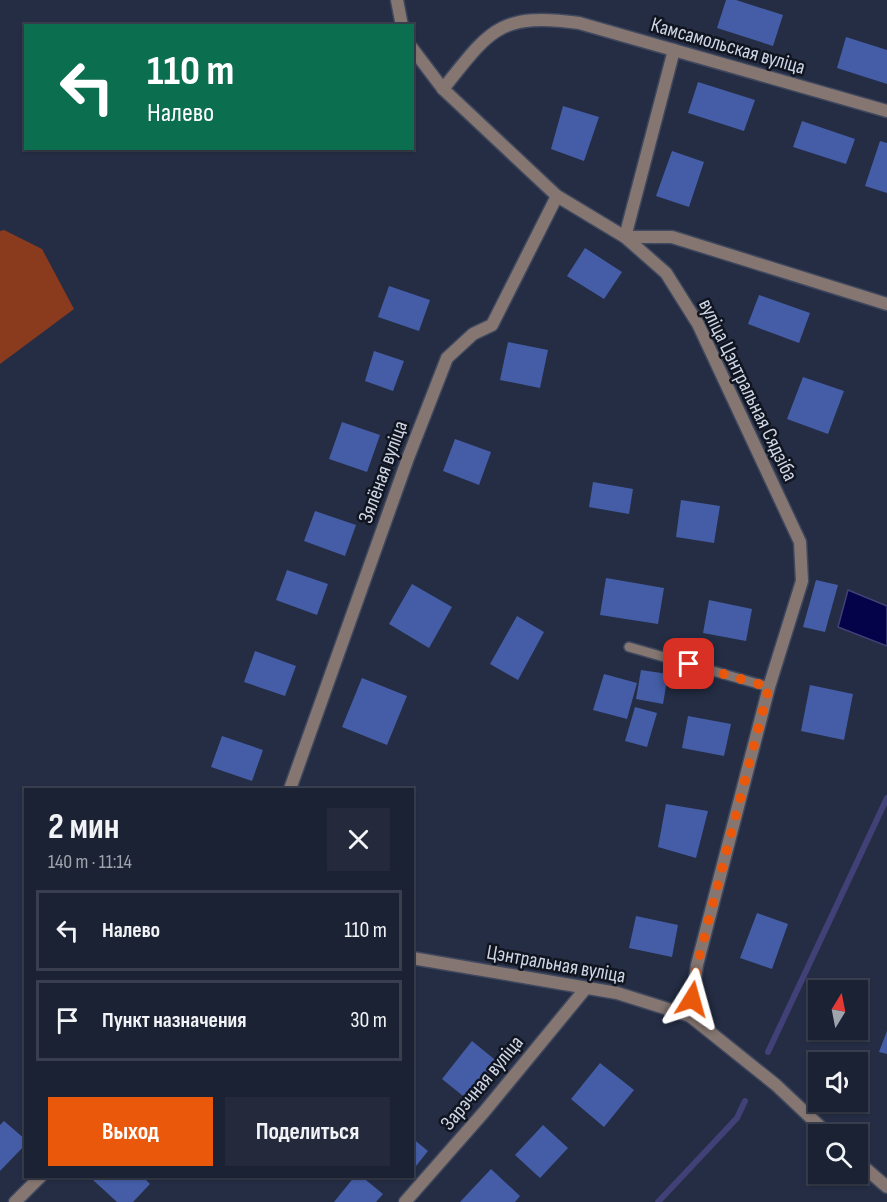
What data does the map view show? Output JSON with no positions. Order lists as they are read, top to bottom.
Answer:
{
  "streets": {
    "street": [
      "Камсамольская вуліца",
      "вуліца Цэнтральная Сядзіба",
      "Зялёная вуліца",
      "Цэнтральная вуліца",
      "Зарэчная вуліца"
    ]
  },
  "crossings": [
    ["Камсамольская вуліца", "вуліца Цэнтральная Сядзіба"],
    ["вуліца Цэнтральная Сядзіба", "Зялёная вуліца"],
    ["Цэнтральная вуліца", "Зарэчная вуліца"]
  ],
  "north": "top",
  "page": {
    "turn": ["110 m", "Налево"],
    "heading": ["2 мин", "140 m · 11:14"],
    "list": [
      {
        "name": "Налево",
        "value": "110 m"
      },
      {
        "name": "Пункт назначения",
        "value": "30 m"
      }
    ],
    "buttons": ["Выход", "Поделиться"]
  }
}
